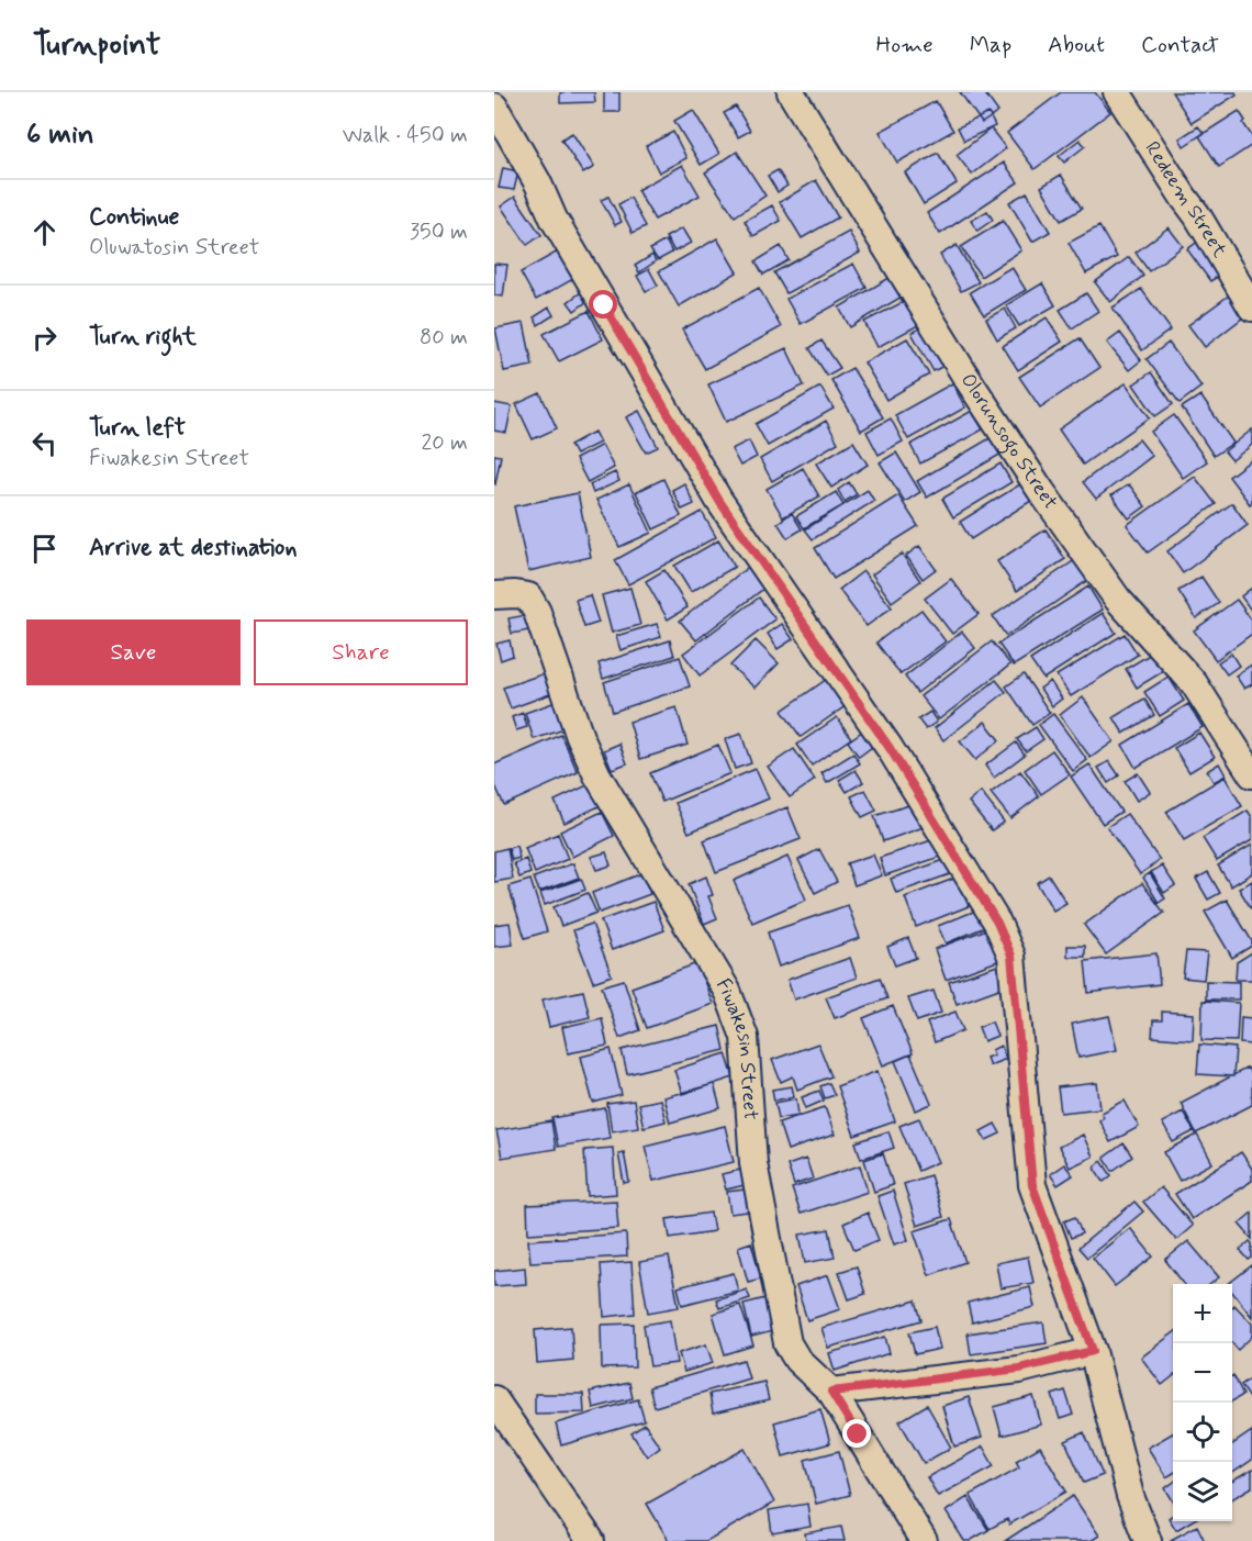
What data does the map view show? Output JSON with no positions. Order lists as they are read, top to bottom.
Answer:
{
  "streets": {
    "street": ["Redeem Street", "Olorunsogo Street", "Fiwakesin Street"]
  },
  "page": {
    "header": "Turnpoint",
    "nav": [
      "Home",
      "Map",
      "About",
      "Contact"
    ],
    "heading": ["6 min", "Walk · 450 m"],
    "list": [
      ["Continue", "Oluwatosin Street", "350 m"],
      ["Turn right", "80 m"],
      ["Turn left", "Fiwakesin Street", "20 m"],
      "Arrive at destination"
    ],
    "buttons": ["Save", "Share"],
    "map_buttons": ["+", "−"]
  }
}
